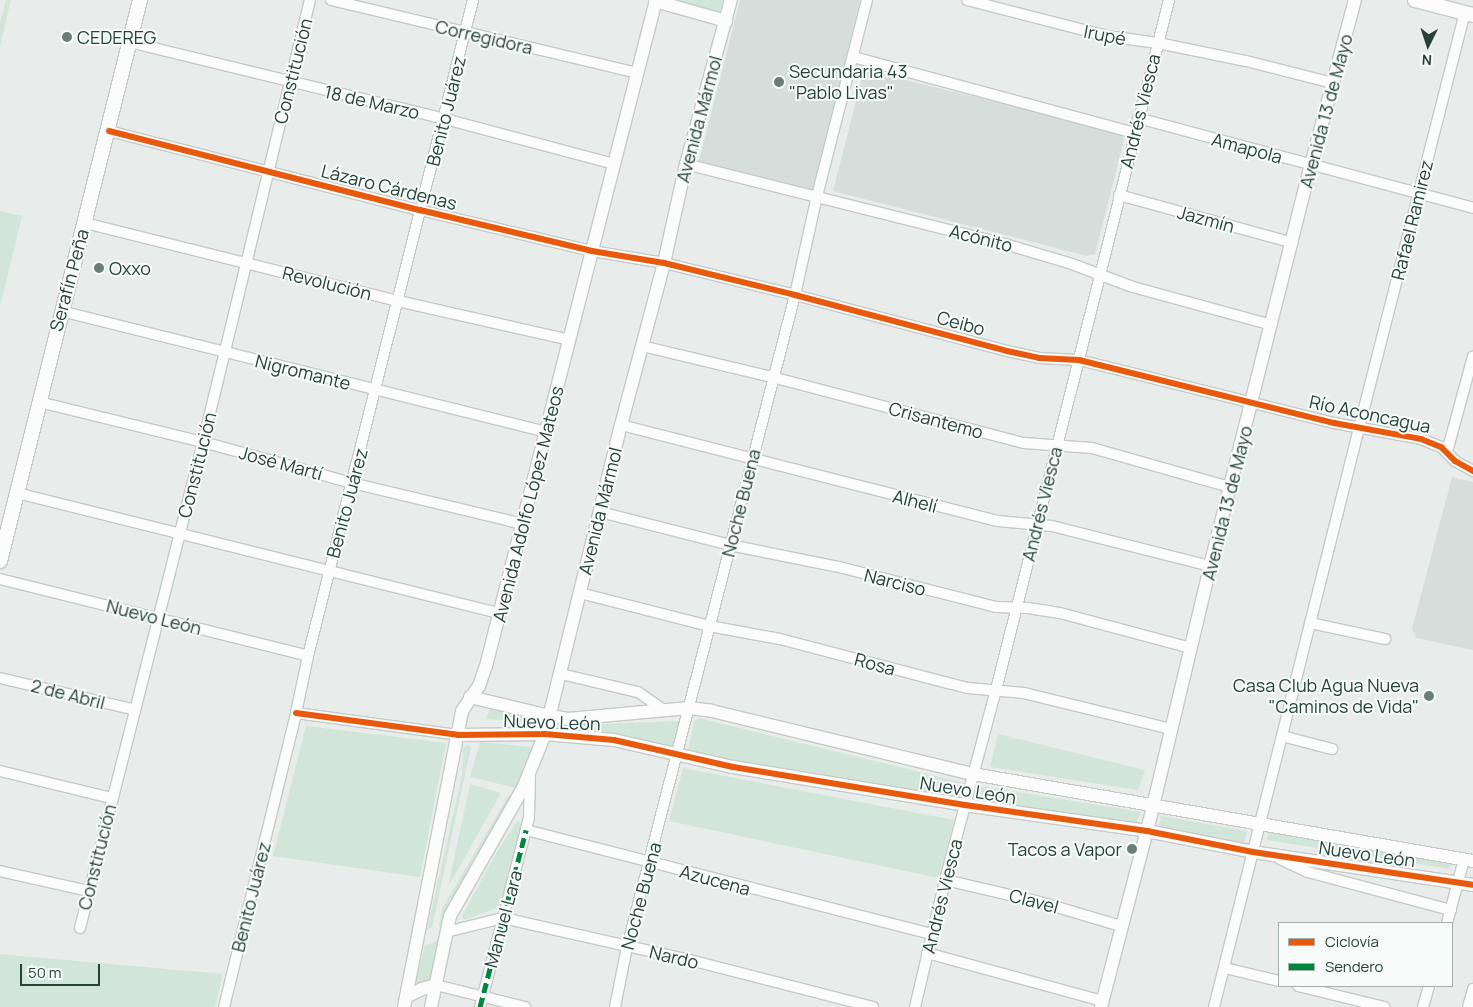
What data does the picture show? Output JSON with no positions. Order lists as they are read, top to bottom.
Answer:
{
  "streets": {
    "main road": ["Serafín Peña"],
    "street": [
      "Irupé",
      "Corregidora",
      "Constitución",
      "18 de Marzo",
      "Benito Juárez",
      "Andrés Viesca",
      "Avenida 13 de Mayo",
      "Avenida Mármol",
      "Amapola",
      "Lázaro Cárdenas",
      "Jazmín",
      "Rafael Ramirez",
      "Acónito",
      "Revolución",
      "Ceibo",
      "Nigromante",
      "Río Aconcagua",
      "Crisantemo",
      "José Martí",
      "Alhelí",
      "Noche Buena",
      "Avenida Adolfo López Mateos",
      "Narciso",
      "Nuevo León",
      "Rosa",
      "2 de Abril",
      "Azucena",
      "Clavel",
      "Manuel Lara",
      "Nardo"
    ]
  },
  "crossings": [
    ["Irupé", "Andrés Viesca"],
    ["Irupé", "Avenida 13 de Mayo"],
    ["Corregidora", "Benito Juárez"],
    ["Corregidora", "Avenida Adolfo López Mateos"],
    ["Constitución", "18 de Marzo"],
    ["Constitución", "Lázaro Cárdenas"],
    ["Constitución", "Revolución"],
    ["Constitución", "Nigromante"],
    ["Constitución", "José Martí"],
    ["Constitución", "Nuevo León"],
    ["Constitución", "2 de Abril"],
    ["18 de Marzo", "Benito Juárez"],
    ["18 de Marzo", "Serafín Peña"],
    ["18 de Marzo", "Avenida Adolfo López Mateos"],
    ["Benito Juárez", "Lázaro Cárdenas"],
    ["Benito Juárez", "Revolución"],
    ["Benito Juárez", "Nigromante"],
    ["Benito Juárez", "José Martí"],
    ["Benito Juárez", "Nuevo León"],
    ["Andrés Viesca", "Amapola"],
    ["Andrés Viesca", "Jazmín"],
    ["Andrés Viesca", "Acónito"],
    ["Andrés Viesca", "Ceibo"],
    ["Andrés Viesca", "Crisantemo"],
    ["Andrés Viesca", "Alhelí"],
    ["Andrés Viesca", "Narciso"],
    ["Andrés Viesca", "Nuevo León"],
    ["Andrés Viesca", "Rosa"],
    ["Andrés Viesca", "Azucena"],
    ["Andrés Viesca", "Clavel"],
    ["Avenida 13 de Mayo", "Amapola"],
    ["Avenida 13 de Mayo", "Jazmín"],
    ["Avenida 13 de Mayo", "Acónito"],
    ["Avenida 13 de Mayo", "Ceibo"],
    ["Avenida 13 de Mayo", "Río Aconcagua"],
    ["Avenida 13 de Mayo", "Crisantemo"],
    ["Avenida 13 de Mayo", "Alhelí"],
    ["Avenida 13 de Mayo", "Narciso"],
    ["Avenida 13 de Mayo", "Nuevo León"],
    ["Avenida 13 de Mayo", "Rosa"],
    ["Avenida 13 de Mayo", "Clavel"],
    ["Avenida Mármol", "Lázaro Cárdenas"],
    ["Avenida Mármol", "Acónito"],
    ["Avenida Mármol", "Ceibo"],
    ["Avenida Mármol", "Crisantemo"],
    ["Avenida Mármol", "Alhelí"],
    ["Avenida Mármol", "Narciso"],
    ["Avenida Mármol", "Nuevo León"],
    ["Avenida Mármol", "Rosa"],
    ["Avenida Mármol", "Nardo"],
    ["Amapola", "Rafael Ramirez"],
    ["Lázaro Cárdenas", "Serafín Peña"],
    ["Lázaro Cárdenas", "Ceibo"],
    ["Lázaro Cárdenas", "Avenida Adolfo López Mateos"],
    ["Rafael Ramirez", "Río Aconcagua"],
    ["Rafael Ramirez", "Nuevo León"],
    ["Acónito", "Noche Buena"],
    ["Serafín Peña", "Revolución"],
    ["Serafín Peña", "Nigromante"],
    ["Serafín Peña", "José Martí"],
    ["Revolución", "Avenida Adolfo López Mateos"],
    ["Ceibo", "Río Aconcagua"],
    ["Ceibo", "Noche Buena"],
    ["Nigromante", "Avenida Adolfo López Mateos"],
    ["Crisantemo", "Noche Buena"],
    ["José Martí", "Avenida Adolfo López Mateos"],
    ["Alhelí", "Noche Buena"],
    ["Noche Buena", "Narciso"],
    ["Noche Buena", "Nuevo León"],
    ["Noche Buena", "Rosa"],
    ["Noche Buena", "Azucena"],
    ["Noche Buena", "Nardo"],
    ["Avenida Adolfo López Mateos", "Nuevo León"],
    ["Azucena", "Manuel Lara"],
    ["Manuel Lara", "Nardo"]
  ],
  "places": [
    "CEDEREG",
    "Secundaria 43 \"Pablo Livas\"",
    "Oxxo",
    "Casa Club Agua Nueva \"Caminos de Vida\"",
    "Tacos a Vapor"
  ],
  "legend": ["Ciclovía", "Sendero"],
  "scale_bar": "50 m",
  "north": "bottom"
}
